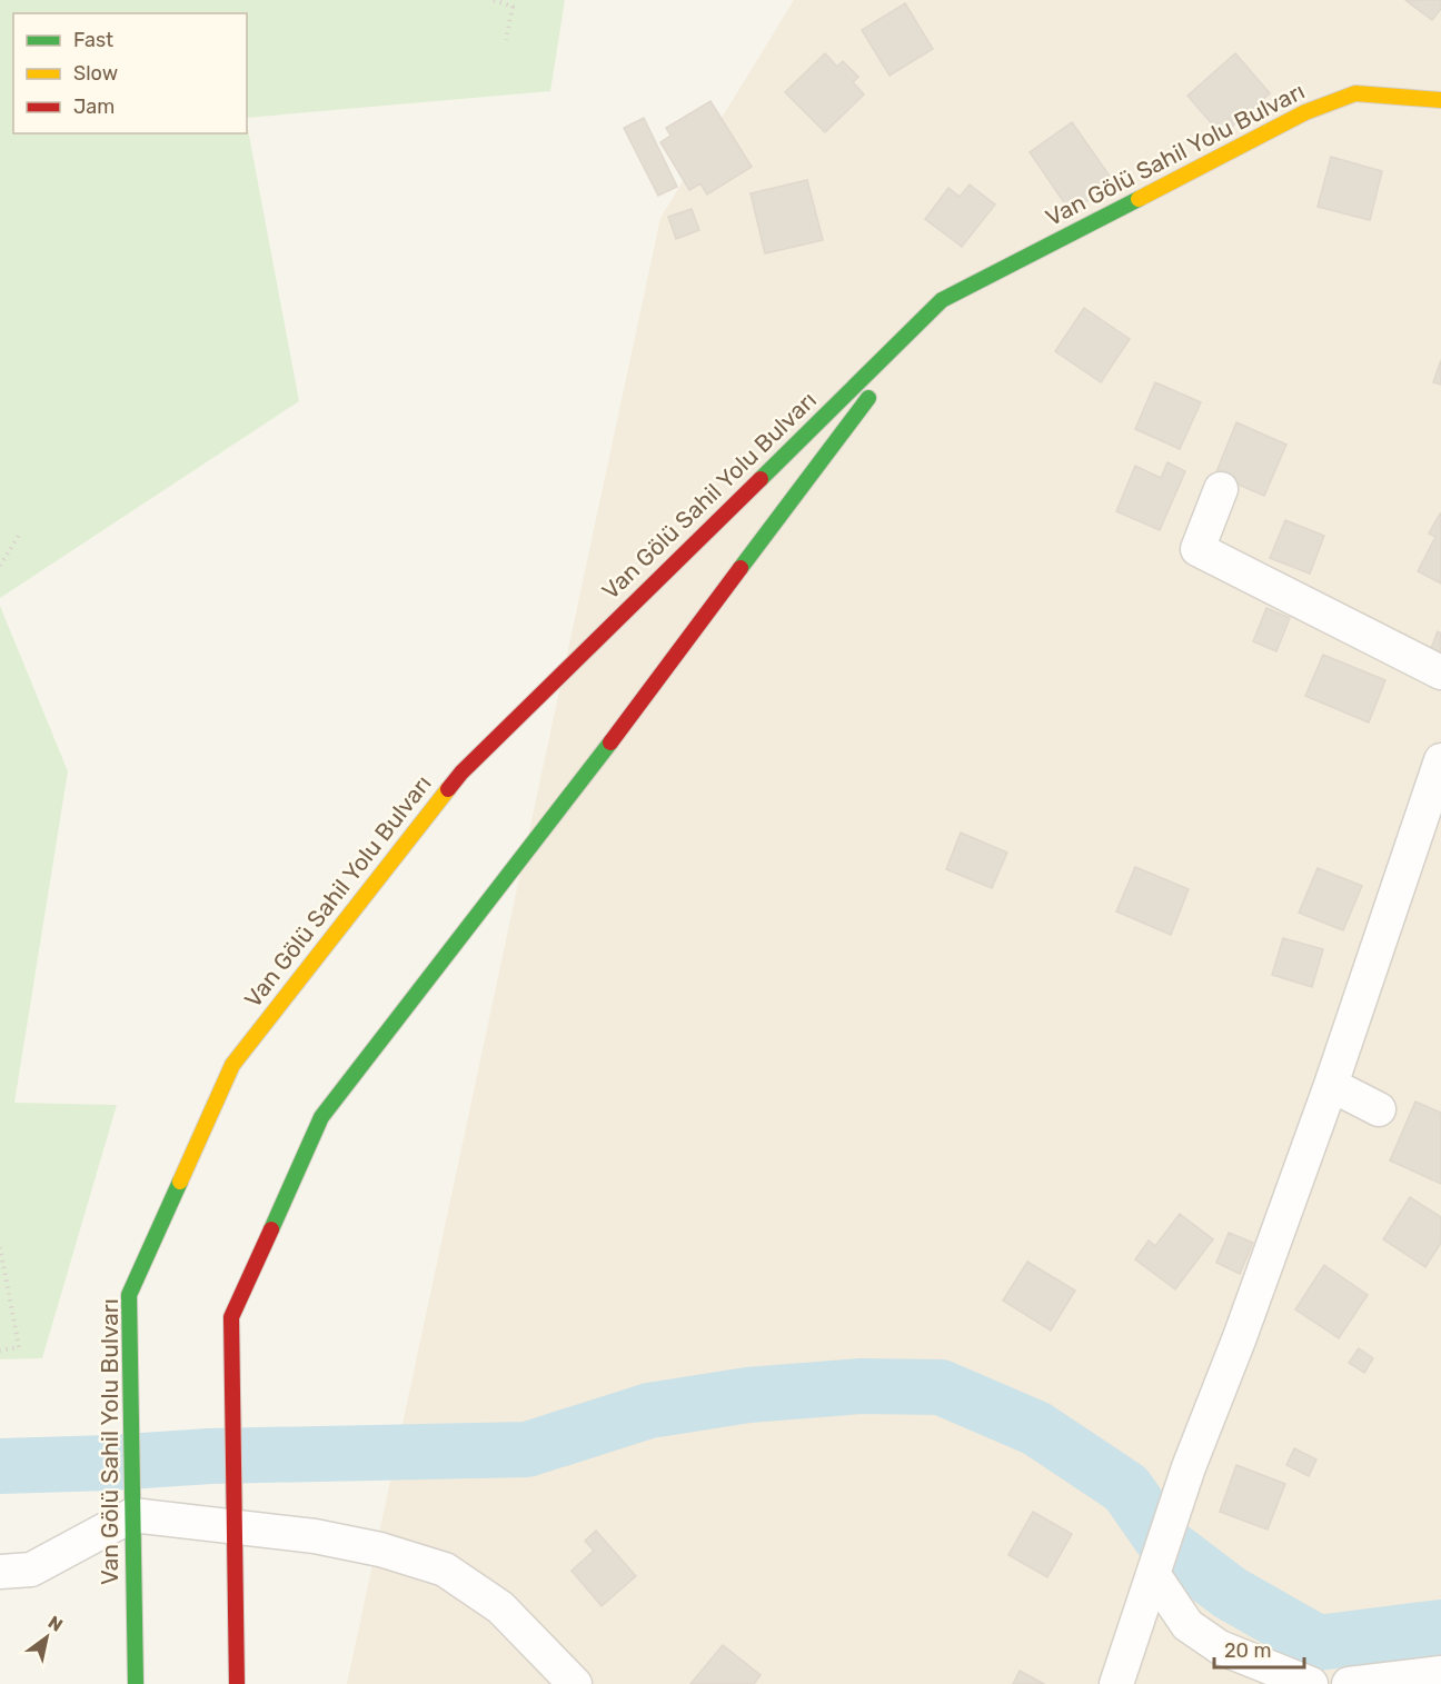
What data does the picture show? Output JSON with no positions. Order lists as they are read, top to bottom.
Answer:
{
  "streets": {
    "main road": ["Van Gölü Sahil Yolu Bulvarı"]
  },
  "legend": ["Fast", "Slow", "Jam"],
  "scale_bar": "20 m",
  "north": "top right"
}
